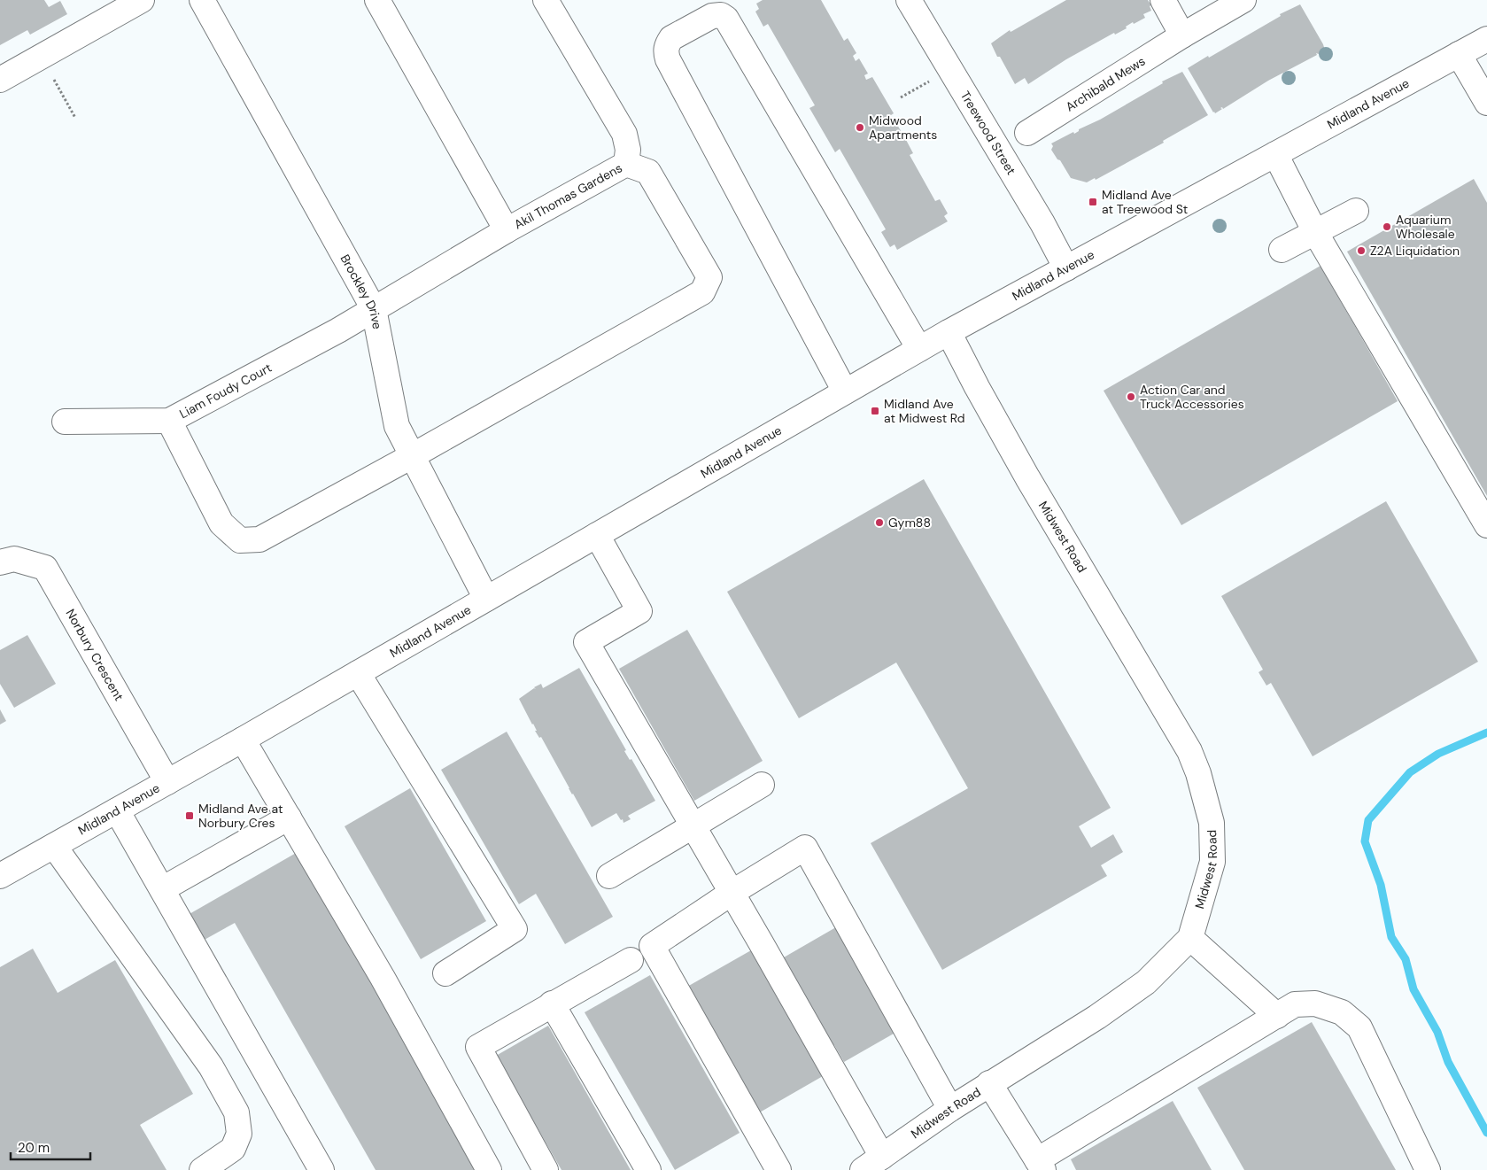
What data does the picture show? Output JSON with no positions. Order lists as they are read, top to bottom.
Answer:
{
  "streets": {
    "street": [
      "Archibald Mews",
      "Midland Avenue",
      "Treewood Street",
      "Akil Thomas Gardens",
      "Brockley Drive",
      "Liam Foudy Court",
      "Midwest Road",
      "Norbury Crescent"
    ]
  },
  "crossings": [
    ["Midland Avenue", "Treewood Street"],
    ["Midland Avenue", "Brockley Drive"],
    ["Midland Avenue", "Midwest Road"],
    ["Midland Avenue", "Norbury Crescent"],
    ["Akil Thomas Gardens", "Brockley Drive"],
    ["Akil Thomas Gardens", "Liam Foudy Court"],
    ["Brockley Drive", "Liam Foudy Court"]
  ],
  "places": {
    "other": [
      "Midwood Apartments",
      "Aquarium Wholesale",
      "Z2A Liquidation",
      "Action Car and Truck Accessories",
      "Gym88"
    ],
    "transit": ["Midland Ave at Treewood St", "Midland Ave at Midwest Rd", "Midland Ave at Norbury Cres"]
  },
  "scale_bar": "20 m"
}
